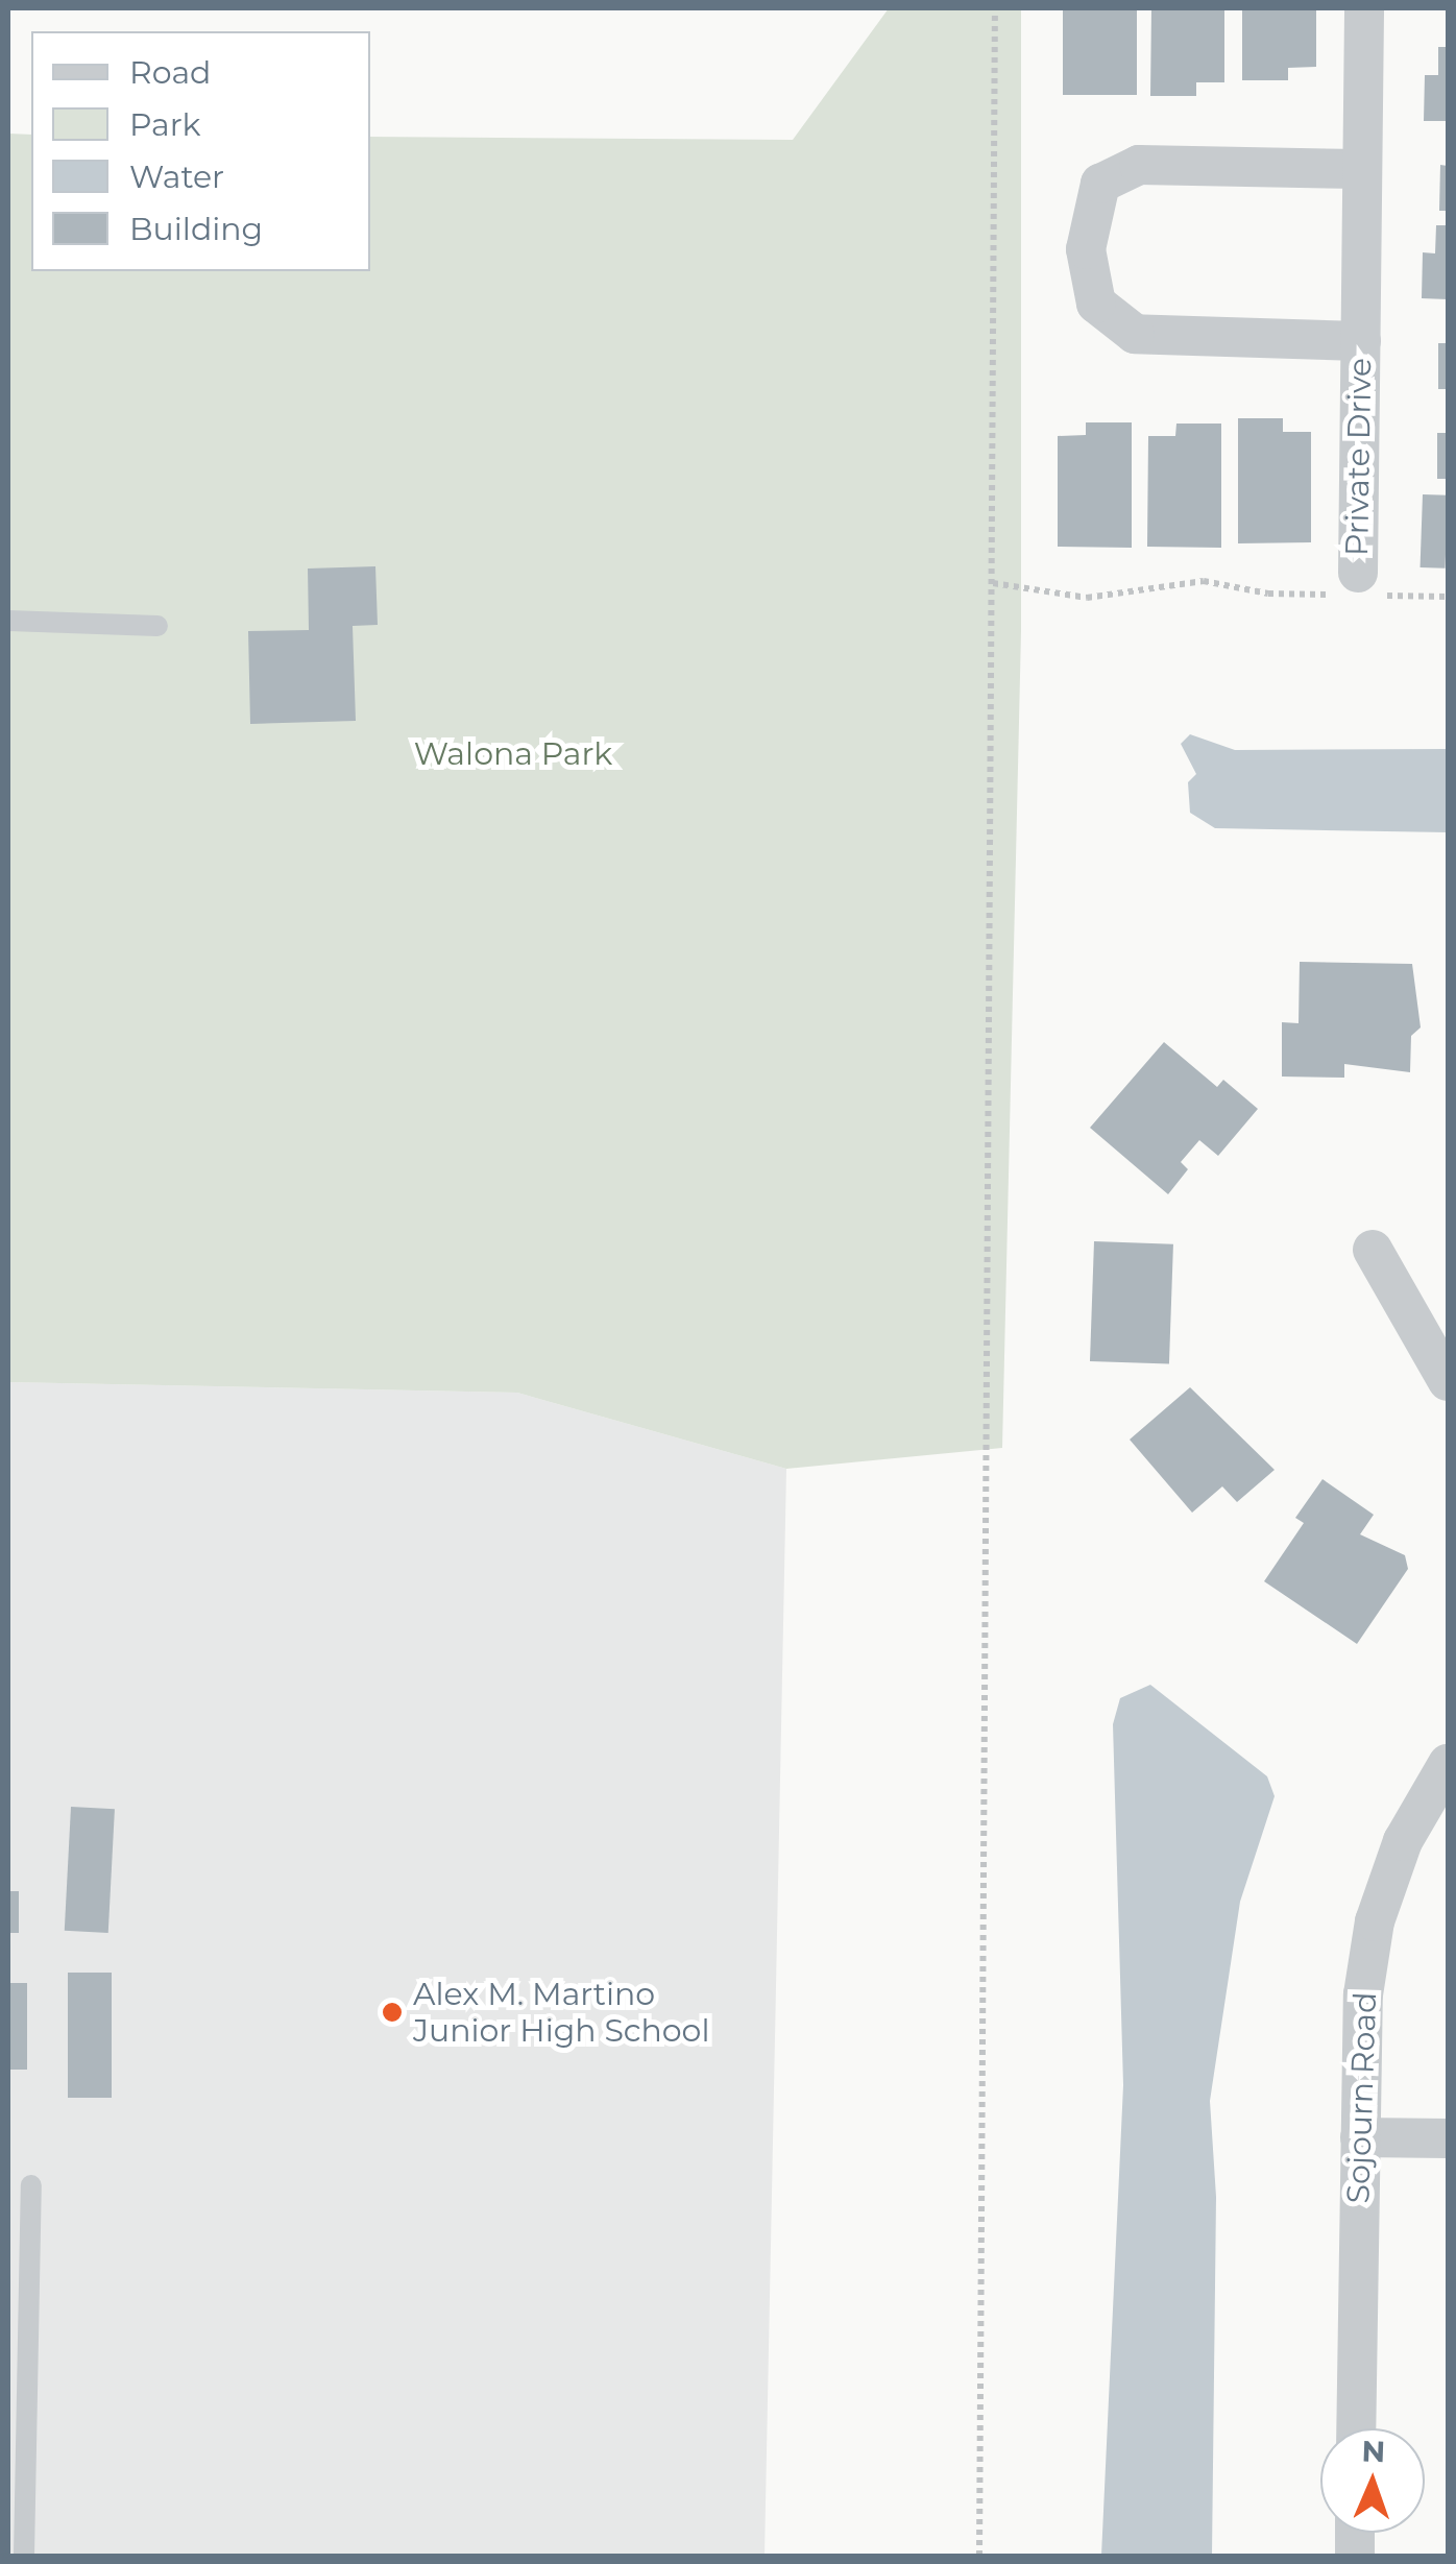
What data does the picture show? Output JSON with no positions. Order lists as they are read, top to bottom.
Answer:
{
  "streets": {
    "street": ["Private Drive", "Sojourn Road"]
  },
  "parks": ["Walona Park"],
  "places": ["Alex M. Martino Junior High School"],
  "legend": [
    "Road",
    "Park",
    "Water",
    "Building"
  ],
  "north": "top"
}
